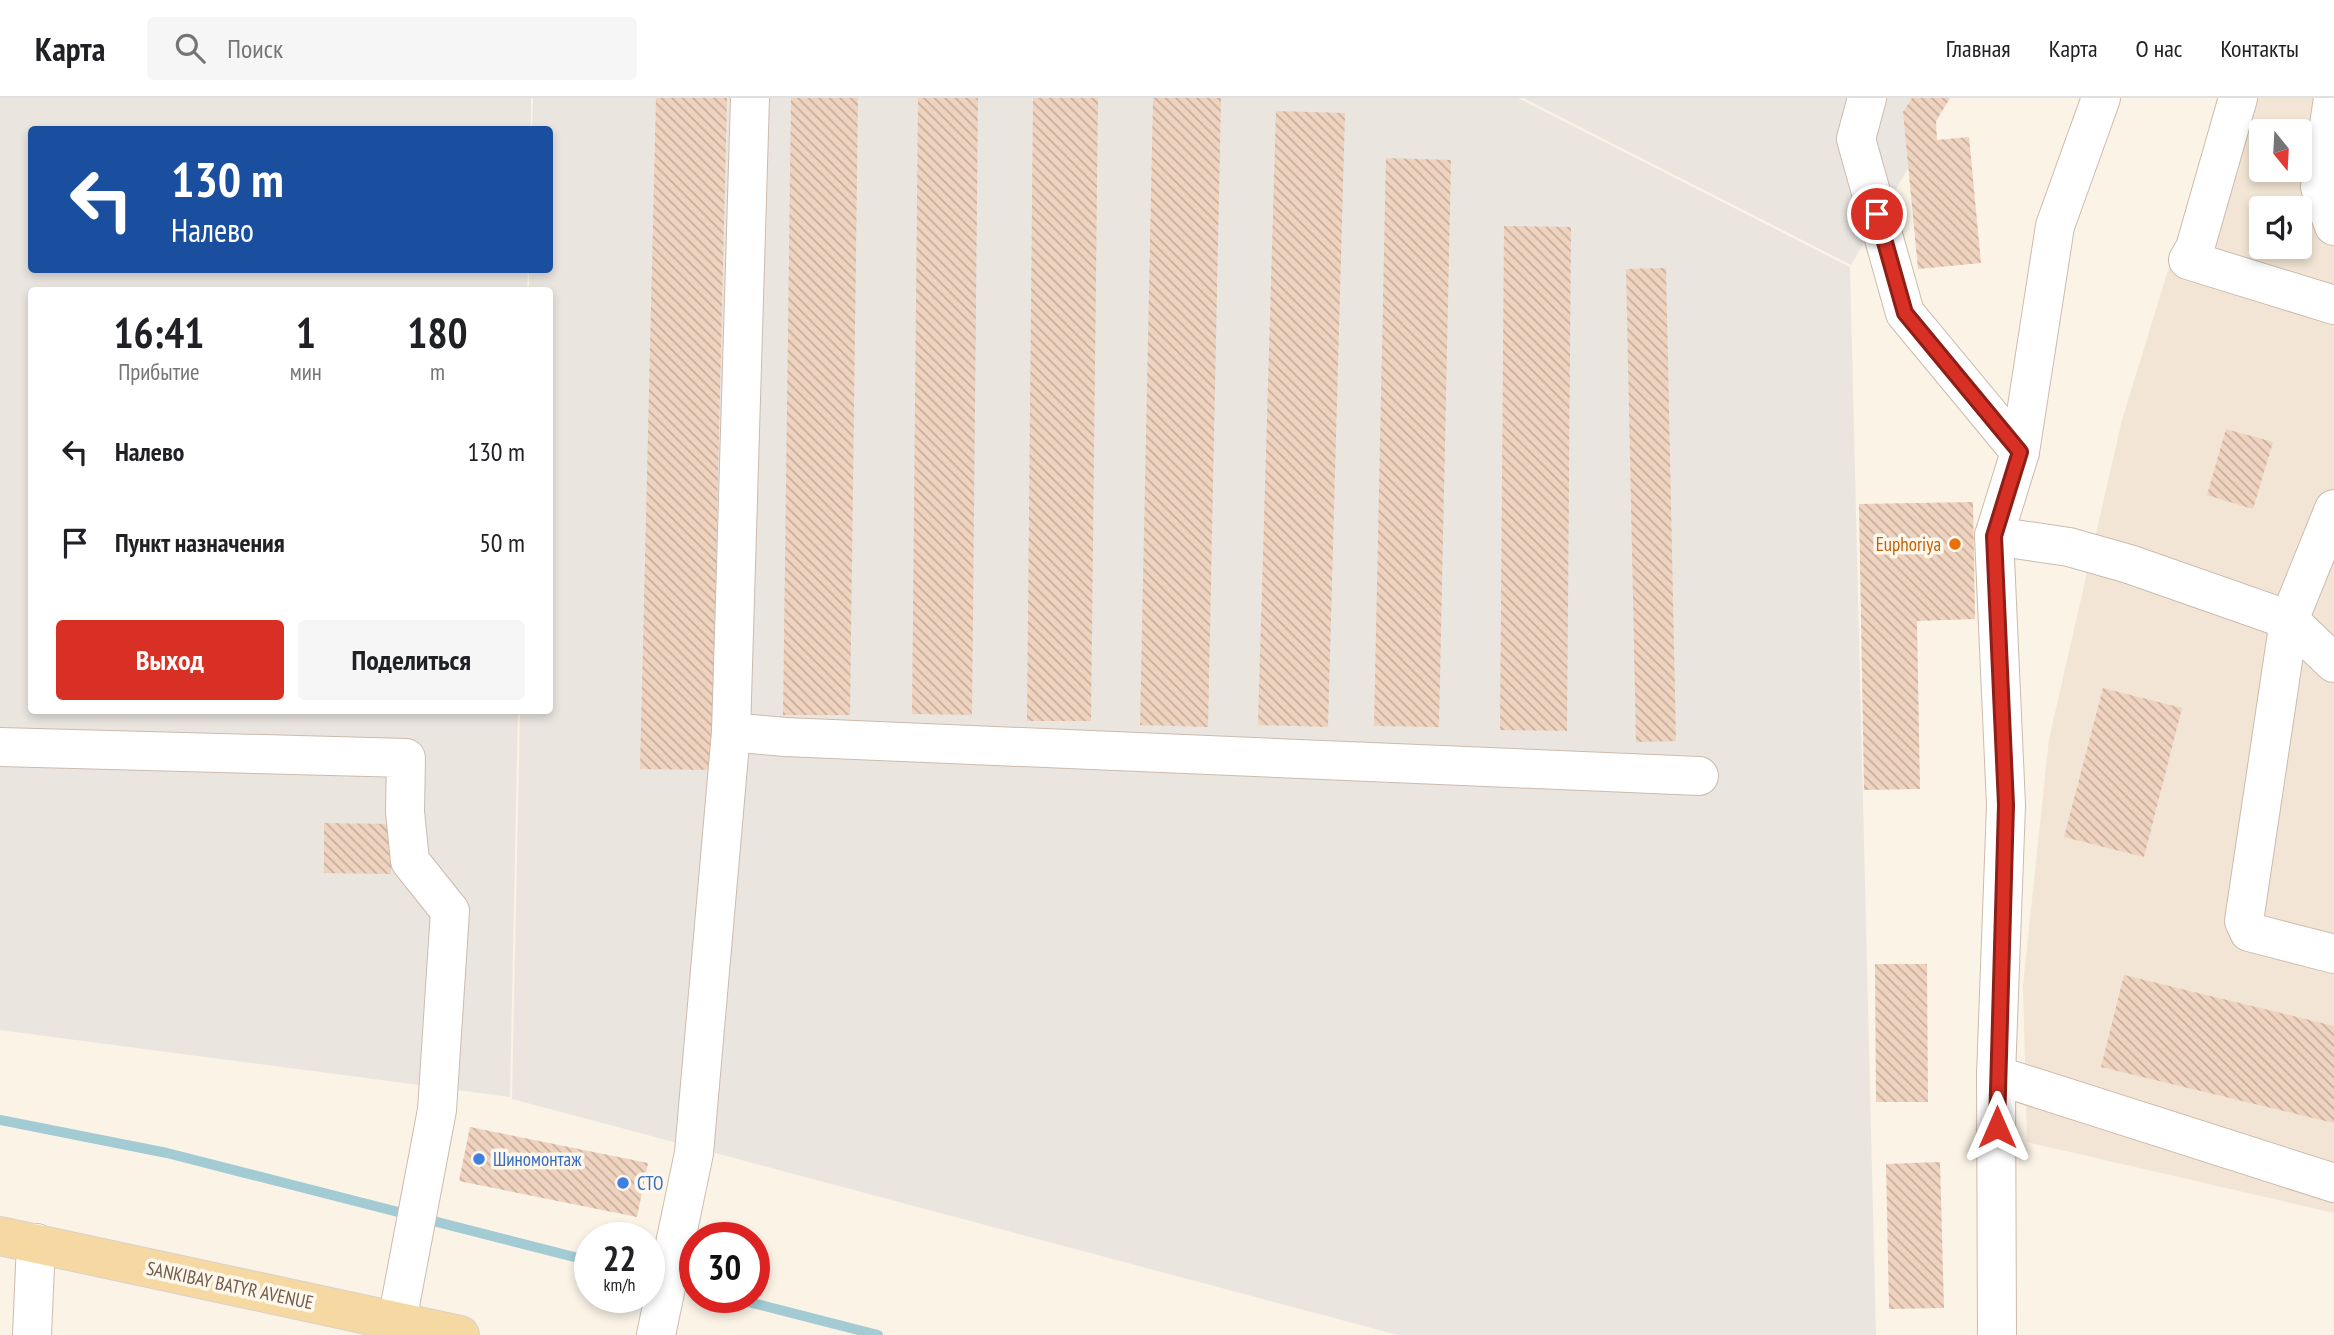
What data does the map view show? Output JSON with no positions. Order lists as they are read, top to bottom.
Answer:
{
  "streets": {
    "main road": ["SANKIBAY BATYR AVENUE"]
  },
  "places": ["Euphoriya", "Шиномонтаж", "СТО"],
  "north": "bottom",
  "page": {
    "header": "Карта",
    "search": "Поиск",
    "nav": [
      "Главная",
      "Карта",
      "О нас",
      "Контакты"
    ],
    "turn": ["130 m", "Налево"],
    "eta": [
      "16:41",
      "Прибытие",
      "1",
      "мин",
      "180",
      "m"
    ],
    "list": [
      {
        "name": "Налево",
        "value": "130 m"
      },
      {
        "name": "Пункт назначения",
        "value": "50 m"
      }
    ],
    "buttons": ["Выход", "Поделиться"],
    "speed": "22 km/h",
    "limit": "30"
  }
}
